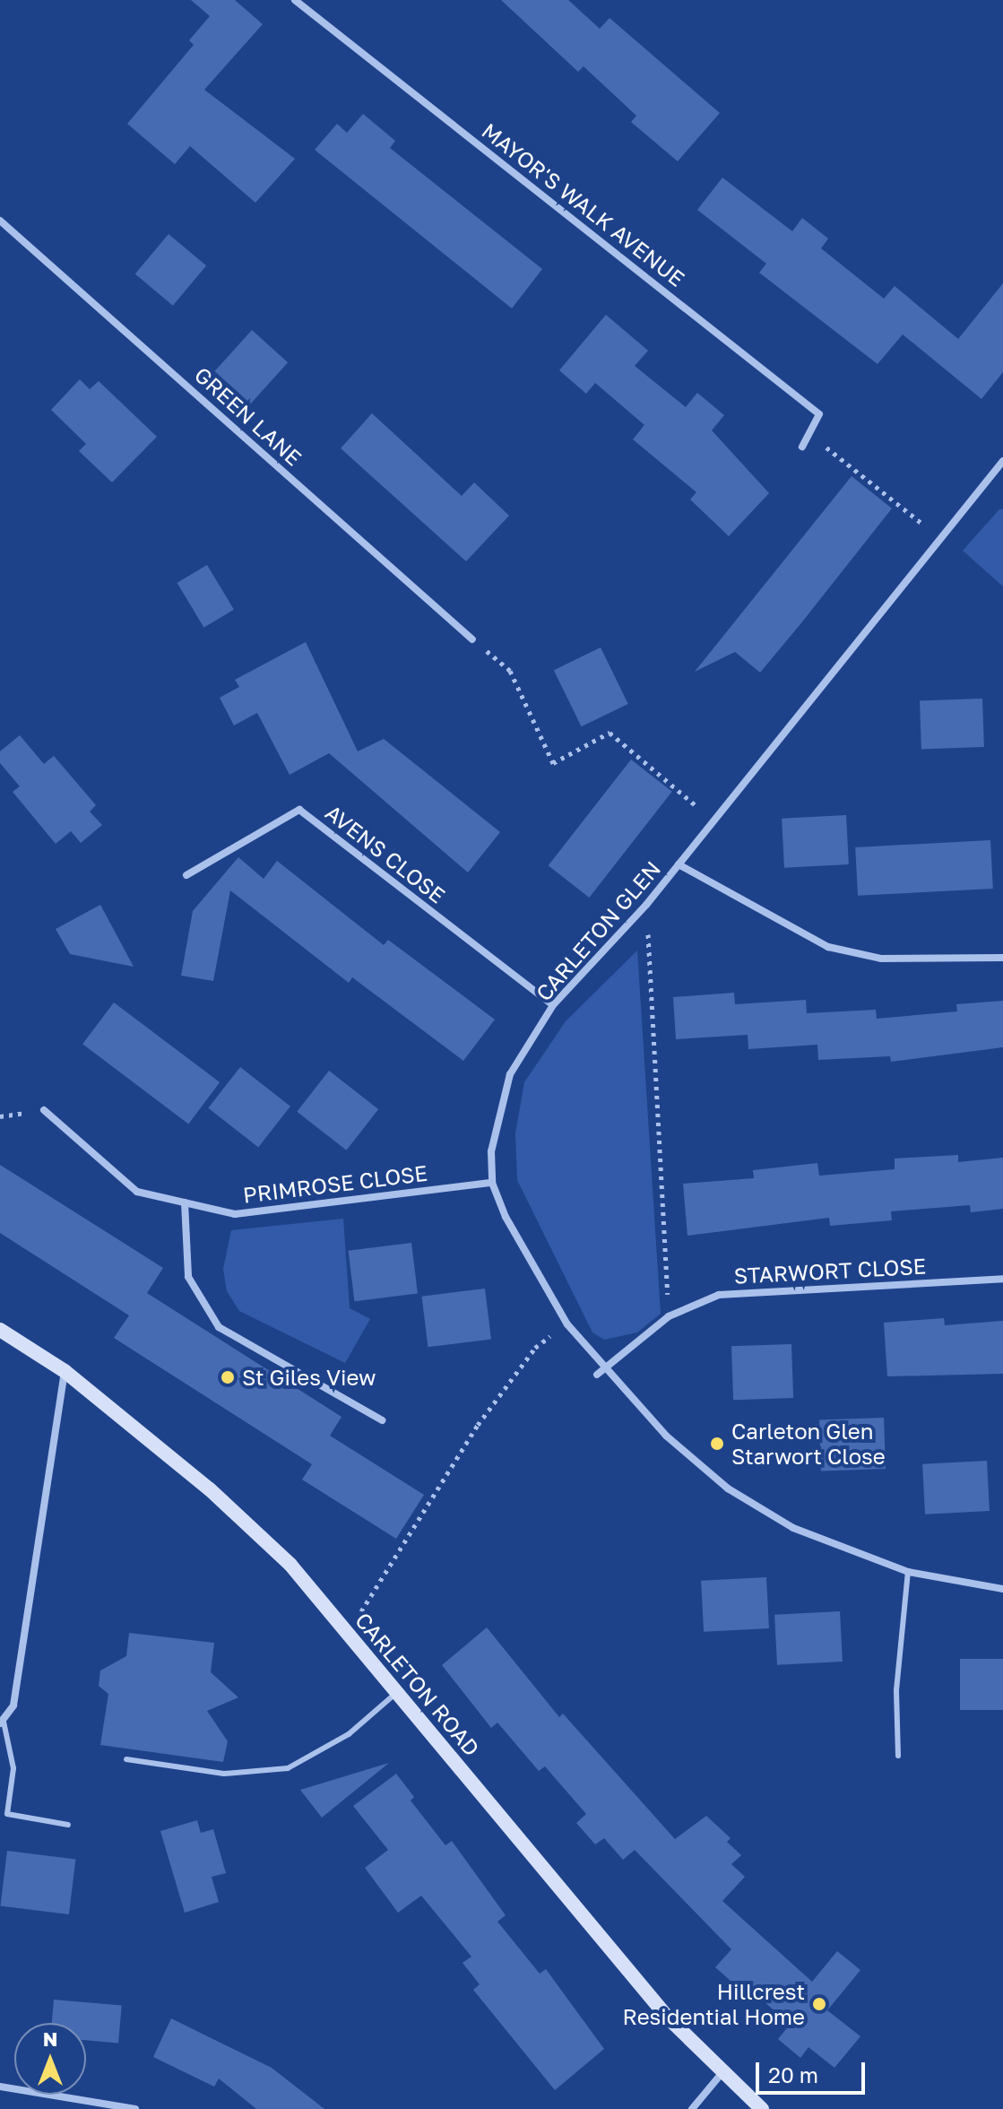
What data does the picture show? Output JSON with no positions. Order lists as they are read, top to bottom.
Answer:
{
  "streets": {
    "street": [
      "MAYOR'S WALK AVENUE",
      "GREEN LANE",
      "AVENS CLOSE",
      "CARLETON GLEN",
      "PRIMROSE CLOSE",
      "STARWORT CLOSE",
      "CARLETON ROAD"
    ]
  },
  "crossings": [
    ["AVENS CLOSE", "CARLETON GLEN"],
    ["CARLETON GLEN", "PRIMROSE CLOSE"]
  ],
  "places": ["St Giles View", "Carleton Glen Starwort Close", "Hillcrest Residential Home"],
  "scale_bar": "20 m",
  "north": "top"
}
